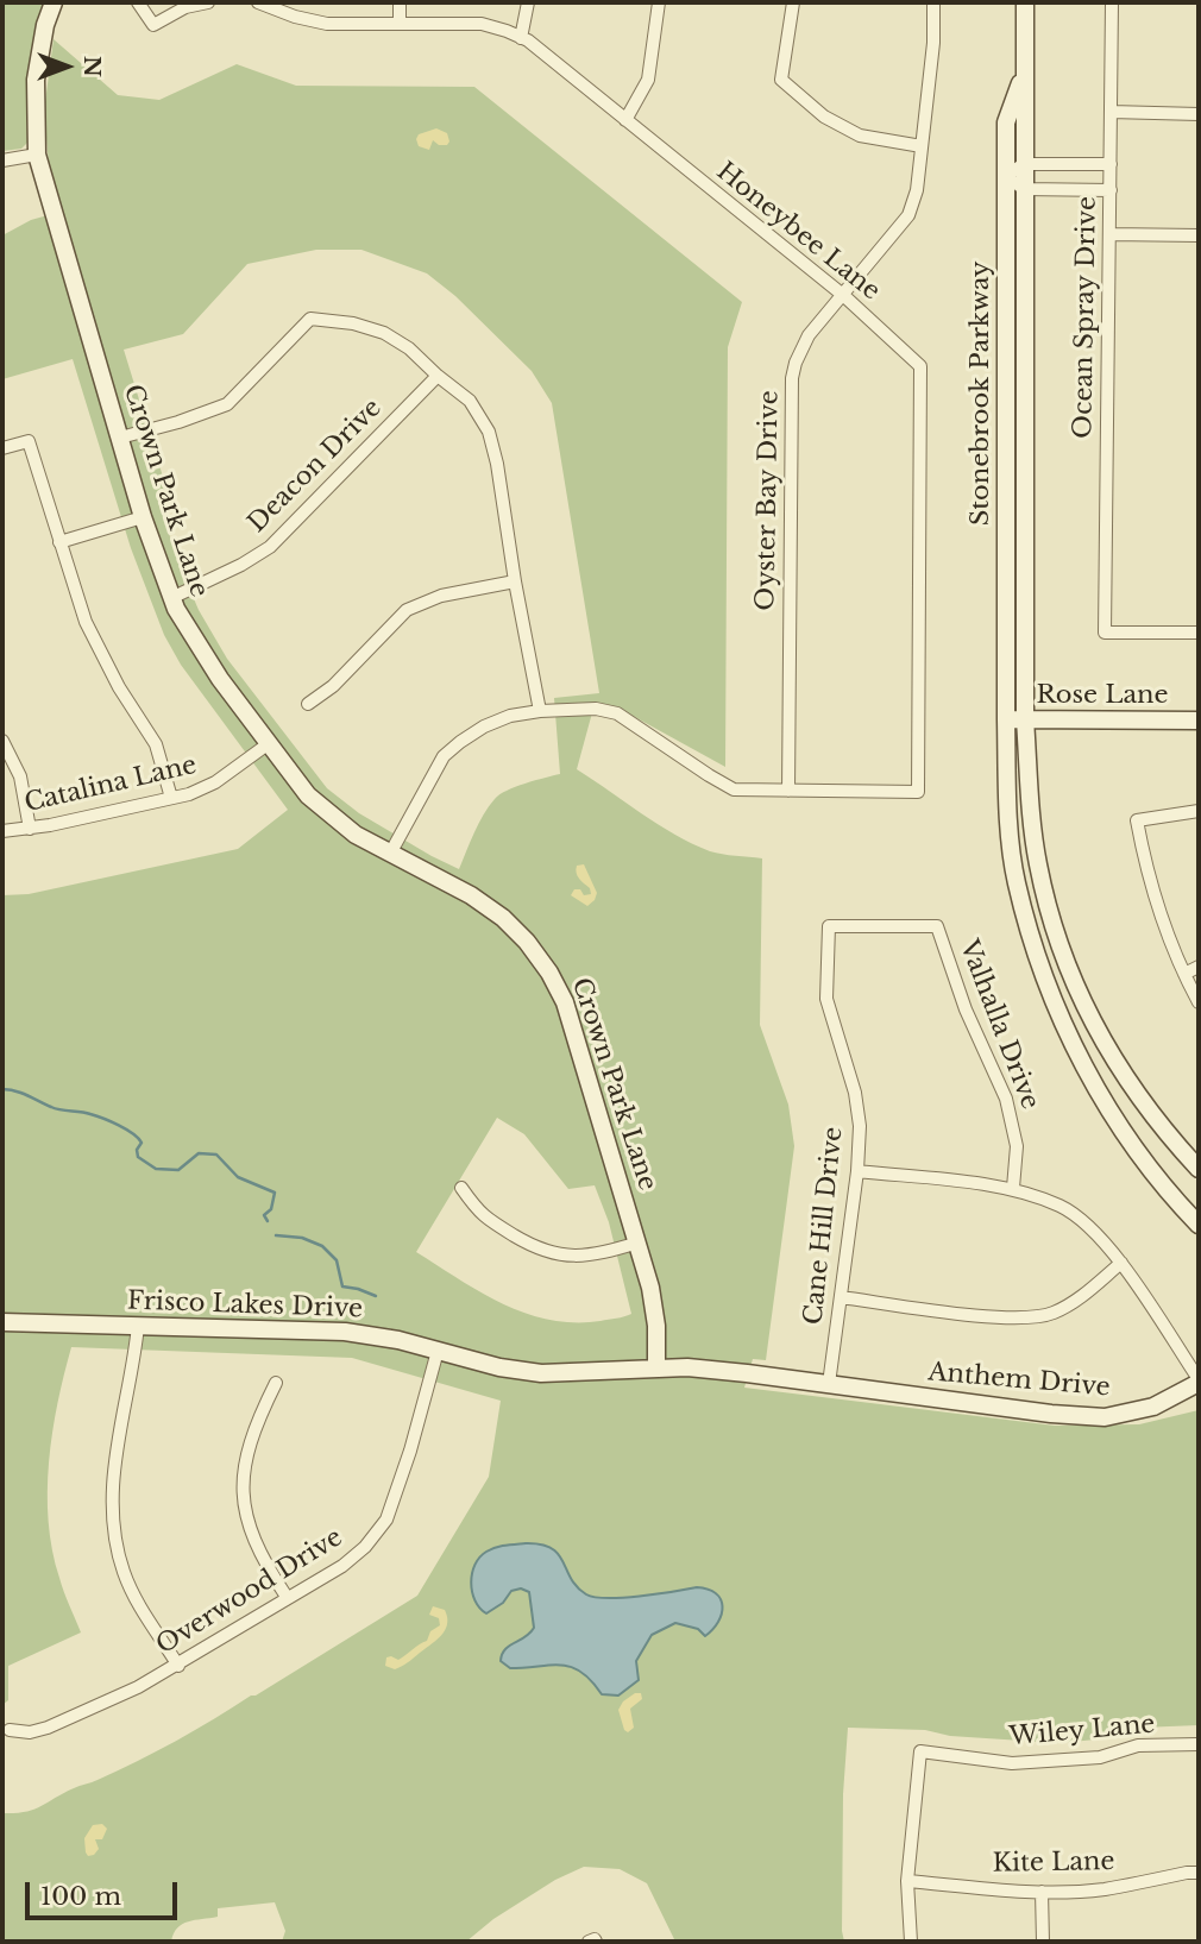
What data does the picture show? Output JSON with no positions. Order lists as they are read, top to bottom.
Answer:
{
  "streets": {
    "street": [
      "Honeybee Lane",
      "Ocean Spray Drive",
      "Stonebrook Parkway",
      "Deacon Drive",
      "Crown Park Lane",
      "Oyster Bay Drive",
      "Rose Lane",
      "Catalina Lane",
      "Valhalla Drive",
      "Cane Hill Drive",
      "Frisco Lakes Drive",
      "Anthem Drive",
      "Overwood Drive",
      "Wiley Lane",
      "Kite Lane"
    ]
  },
  "crossings": [
    ["Honeybee Lane", "Oyster Bay Drive"],
    ["Stonebrook Parkway", "Rose Lane"],
    ["Deacon Drive", "Crown Park Lane"],
    ["Crown Park Lane", "Catalina Lane"],
    ["Crown Park Lane", "Frisco Lakes Drive"],
    ["Valhalla Drive", "Cane Hill Drive"],
    ["Cane Hill Drive", "Frisco Lakes Drive"],
    ["Cane Hill Drive", "Anthem Drive"],
    ["Frisco Lakes Drive", "Anthem Drive"],
    ["Frisco Lakes Drive", "Overwood Drive"],
    ["Wiley Lane", "Kite Lane"]
  ],
  "scale_bar": "100 m",
  "north": "right"
}
